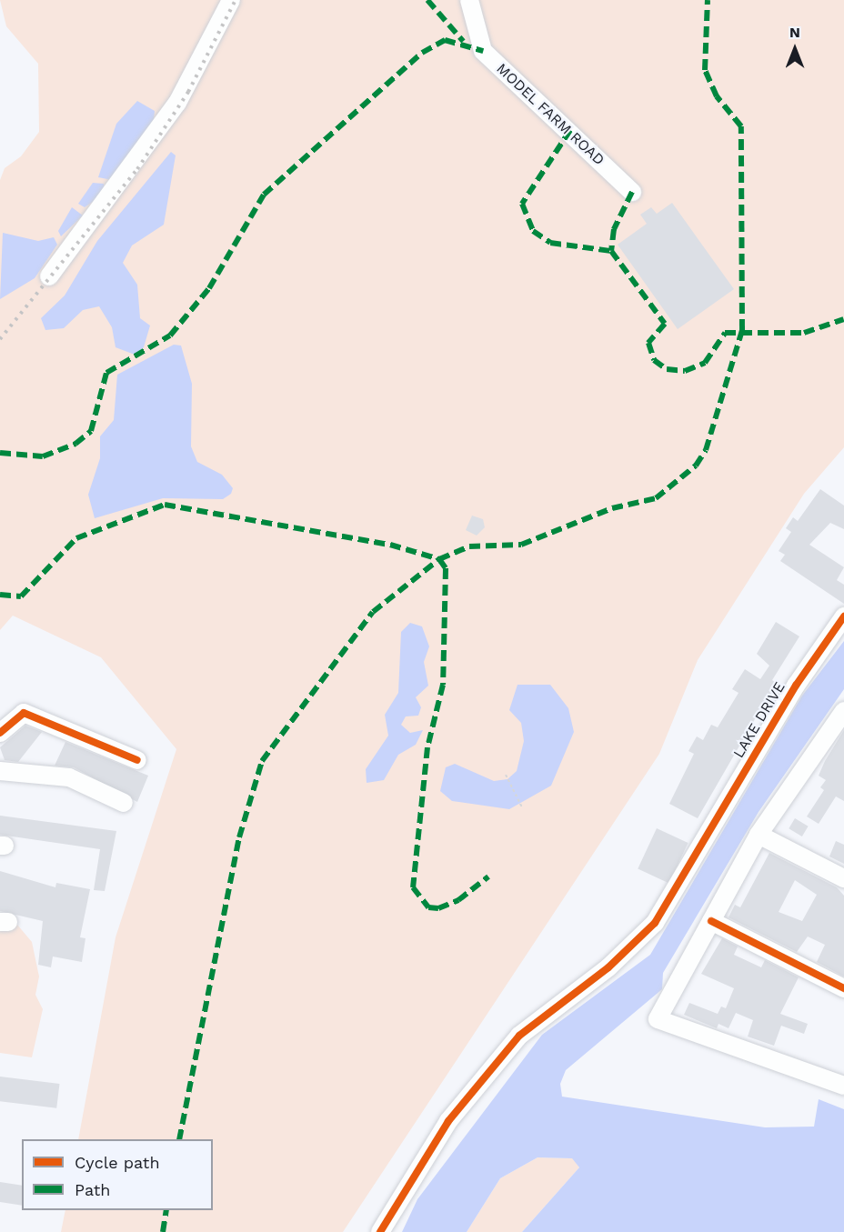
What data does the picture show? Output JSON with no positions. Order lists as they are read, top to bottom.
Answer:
{
  "streets": {
    "street": ["MODEL FARM ROAD", "LAKE DRIVE"]
  },
  "legend": ["Cycle path", "Path"],
  "north": "top"
}
